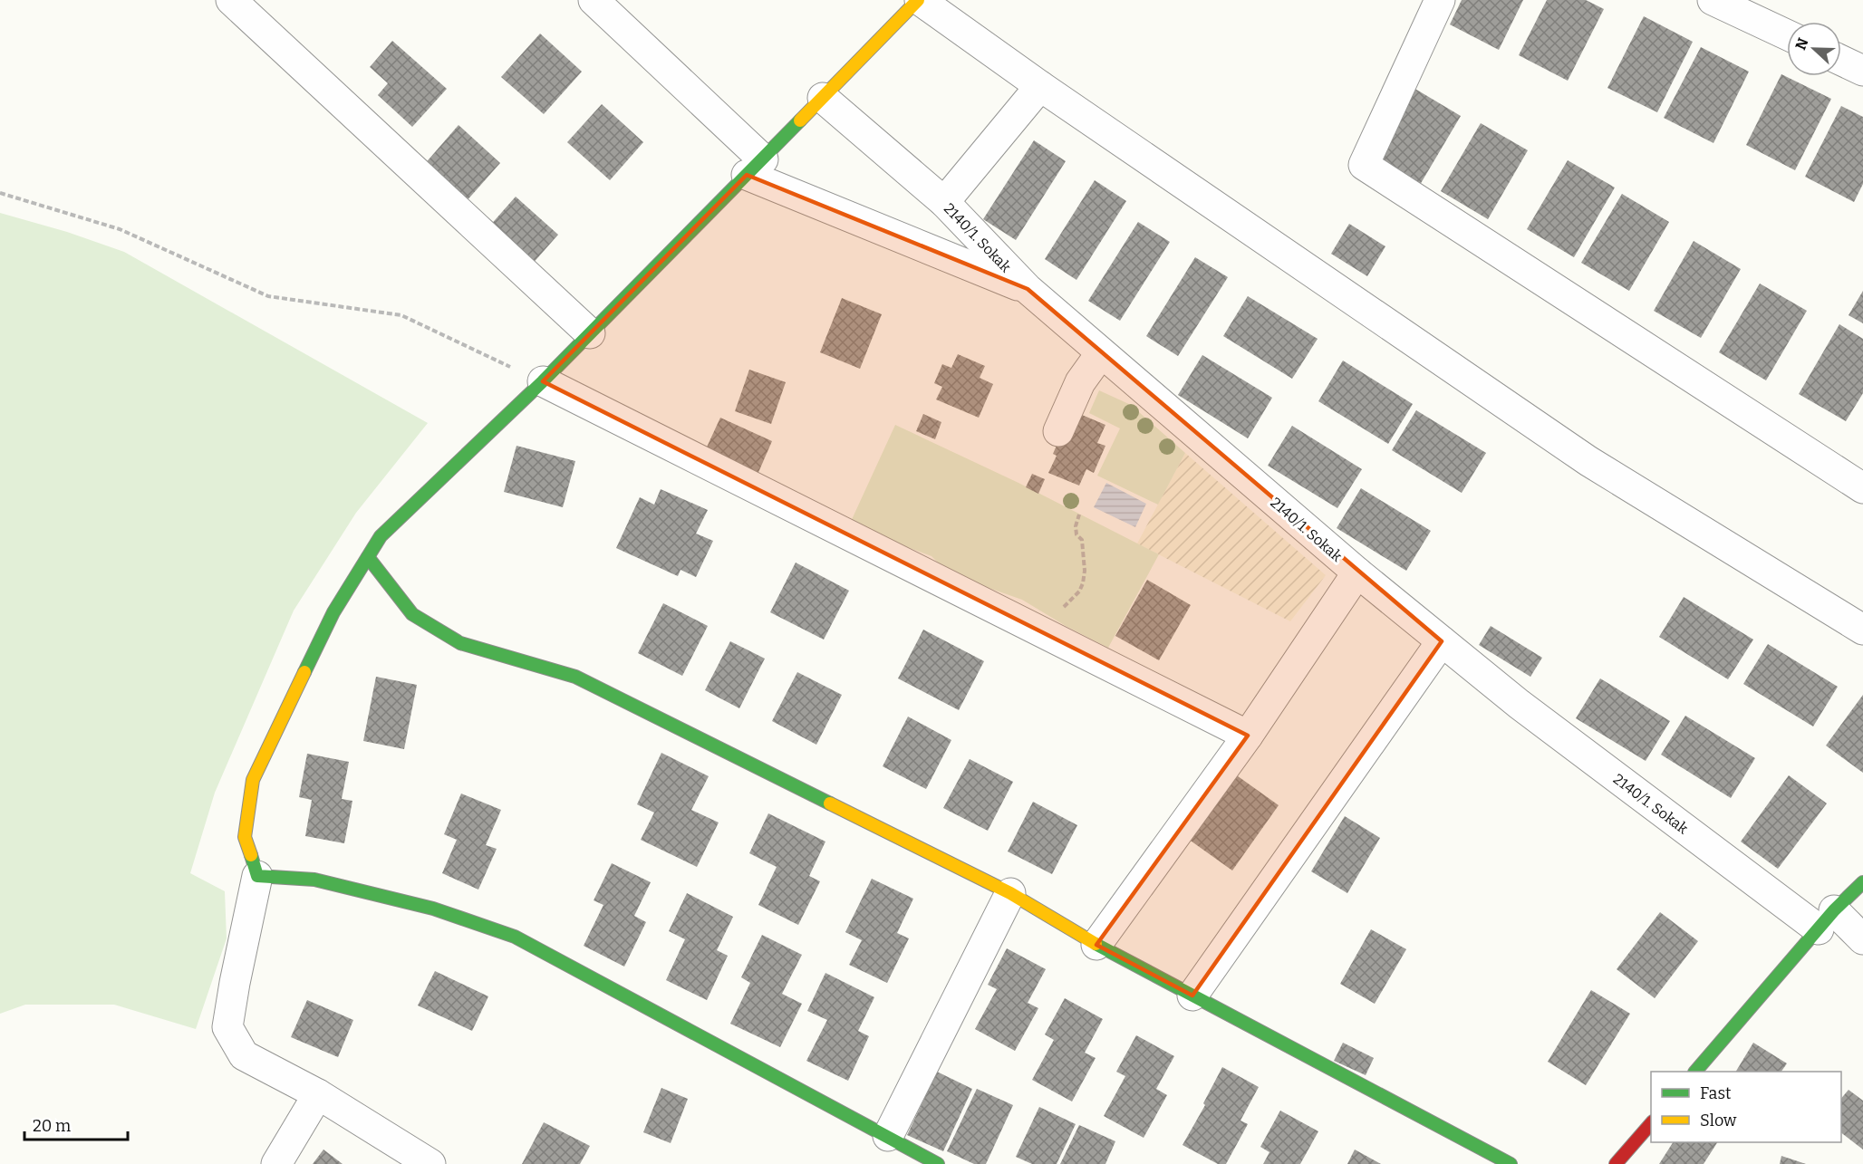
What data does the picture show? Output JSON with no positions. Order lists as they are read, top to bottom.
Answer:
{
  "streets": {
    "street": ["2140/1. Sokak"]
  },
  "legend": ["Fast", "Slow"],
  "scale_bar": "20 m",
  "north": "left"
}
